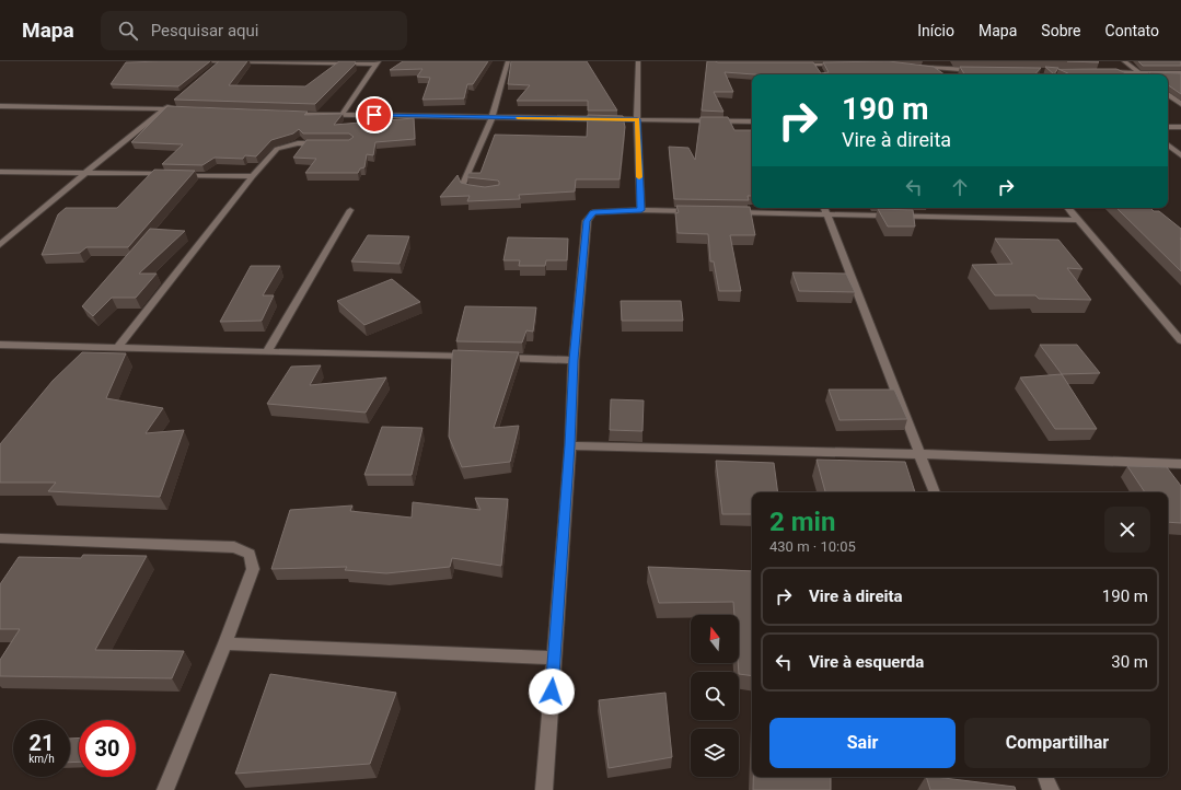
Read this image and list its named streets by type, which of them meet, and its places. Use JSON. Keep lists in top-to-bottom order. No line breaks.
{"north":"top","page":{"header":"Mapa","search":"Pesquisar aqui","nav":["Início","Mapa","Sobre","Contato"],"turn":["190 m","Vire à direita"],"heading":["2 min","430 m · 10:05"],"list":[{"name":"Vire à direita","value":"190 m"},{"name":"Vire à esquerda","value":"30 m"}],"buttons":["Sair","Compartilhar"],"speed":"21 km/h","limit":"30"}}
